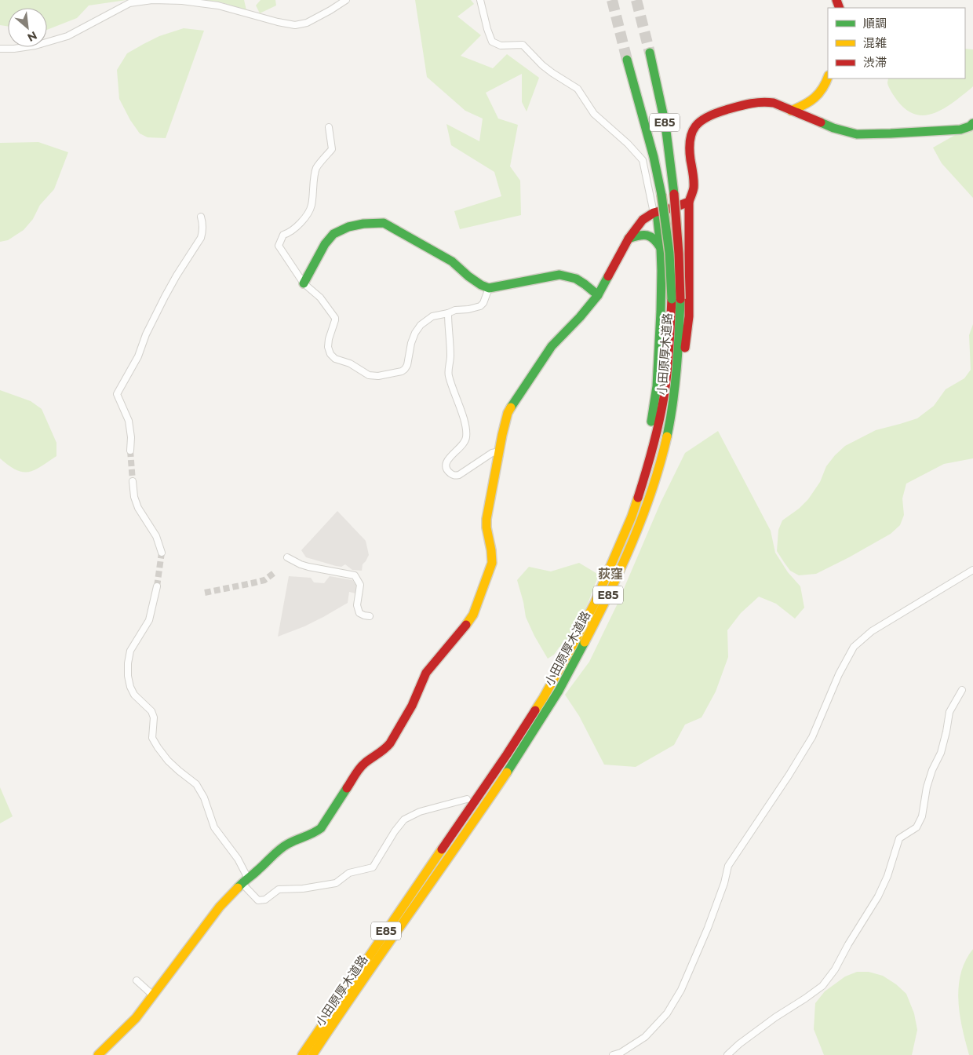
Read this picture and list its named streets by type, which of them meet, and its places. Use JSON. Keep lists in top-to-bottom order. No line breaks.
{"streets":{"main road":["E85","小田原厚木道路"]},"districts":["荻窪"],"legend":["順調","混雑","渋滞"],"north":"bottom right"}
